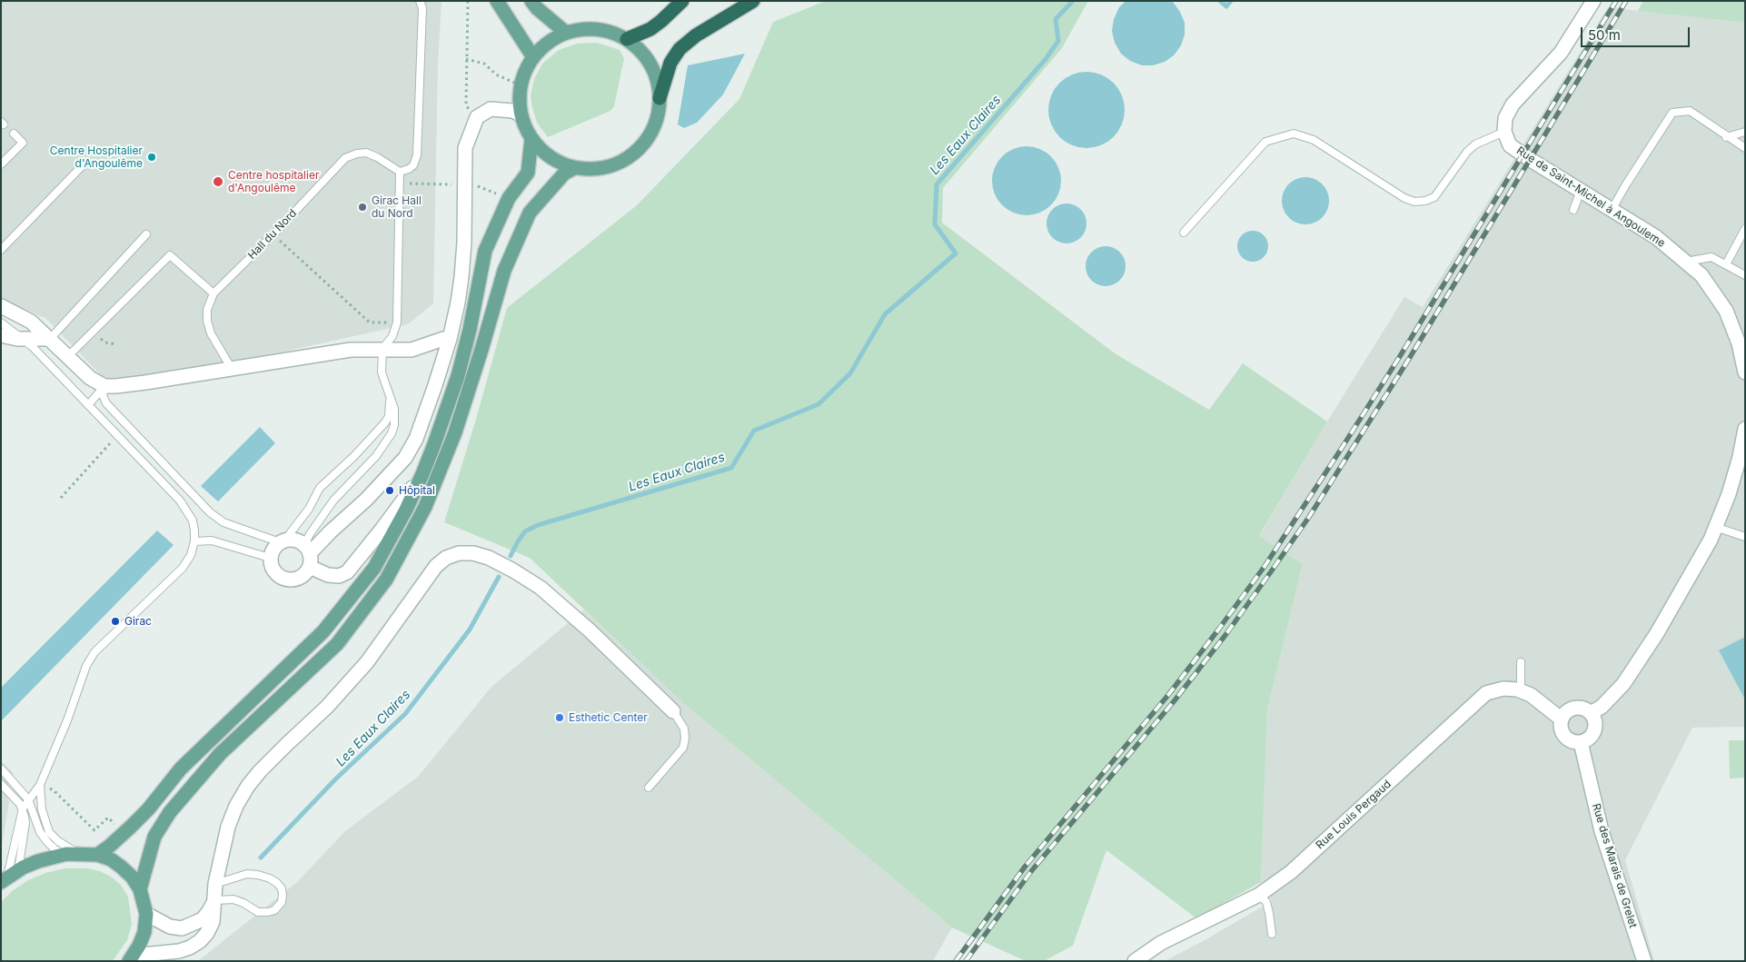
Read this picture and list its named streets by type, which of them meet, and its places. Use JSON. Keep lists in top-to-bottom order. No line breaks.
{"streets":{"street":["Rue de Saint-Michel à Angouleme","Rue Louis Pergaud","Rue des Marais de Grelet"],"lane":["Hall du Nord"]},"crossings":[["Rue Louis Pergaud","Rue des Marais de Grelet"]],"water":["Les Eaux Claires"],"places":["Centre Hospitalier d'Angoulême","Centre hospitalier d'Angoulême","Girac Hall du Nord","Hôpital","Girac","Esthetic Center"],"scale_bar":"50 m"}
